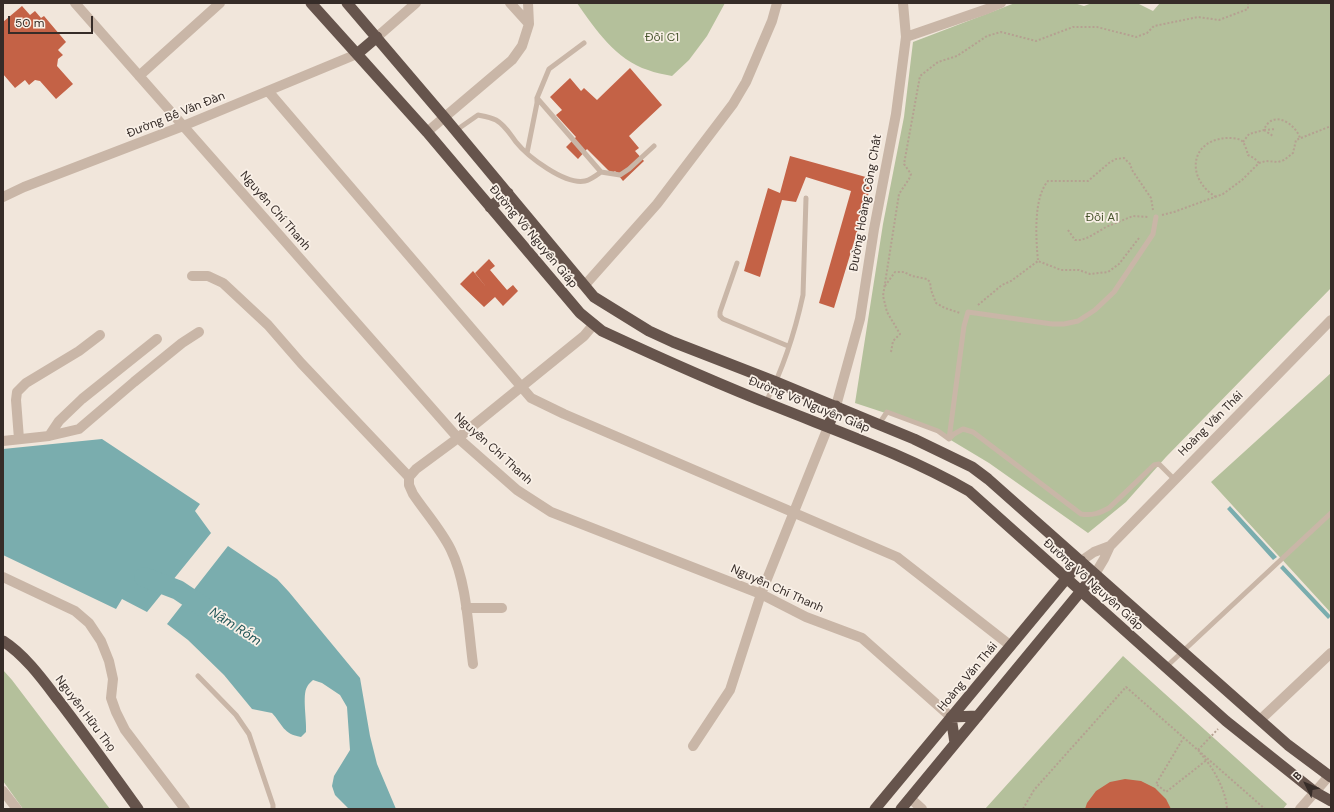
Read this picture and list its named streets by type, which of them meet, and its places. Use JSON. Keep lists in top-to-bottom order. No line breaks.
{"streets":{"highway":["Đường Võ Nguyên Giáp","Hoàng Văn Thái","Nguyễn Hữu Thọ"],"street":["Đường Bế Văn Đàn","Đường Hoàng Công Chất","Nguyễn Chí Thanh"]},"crossings":[["Đường Bế Văn Đàn","Nguyễn Chí Thanh"],["Đường Bế Văn Đàn","Đường Võ Nguyên Giáp"],["Đường Hoàng Công Chất","Đường Võ Nguyên Giáp"],["Nguyễn Chí Thanh","Hoàng Văn Thái"],["Đường Võ Nguyên Giáp","Hoàng Văn Thái"]],"water":["Nậm Rốm"],"parks":["Đồi C1","Đồi A1"],"scale_bar":"50 m","north":"top left"}
